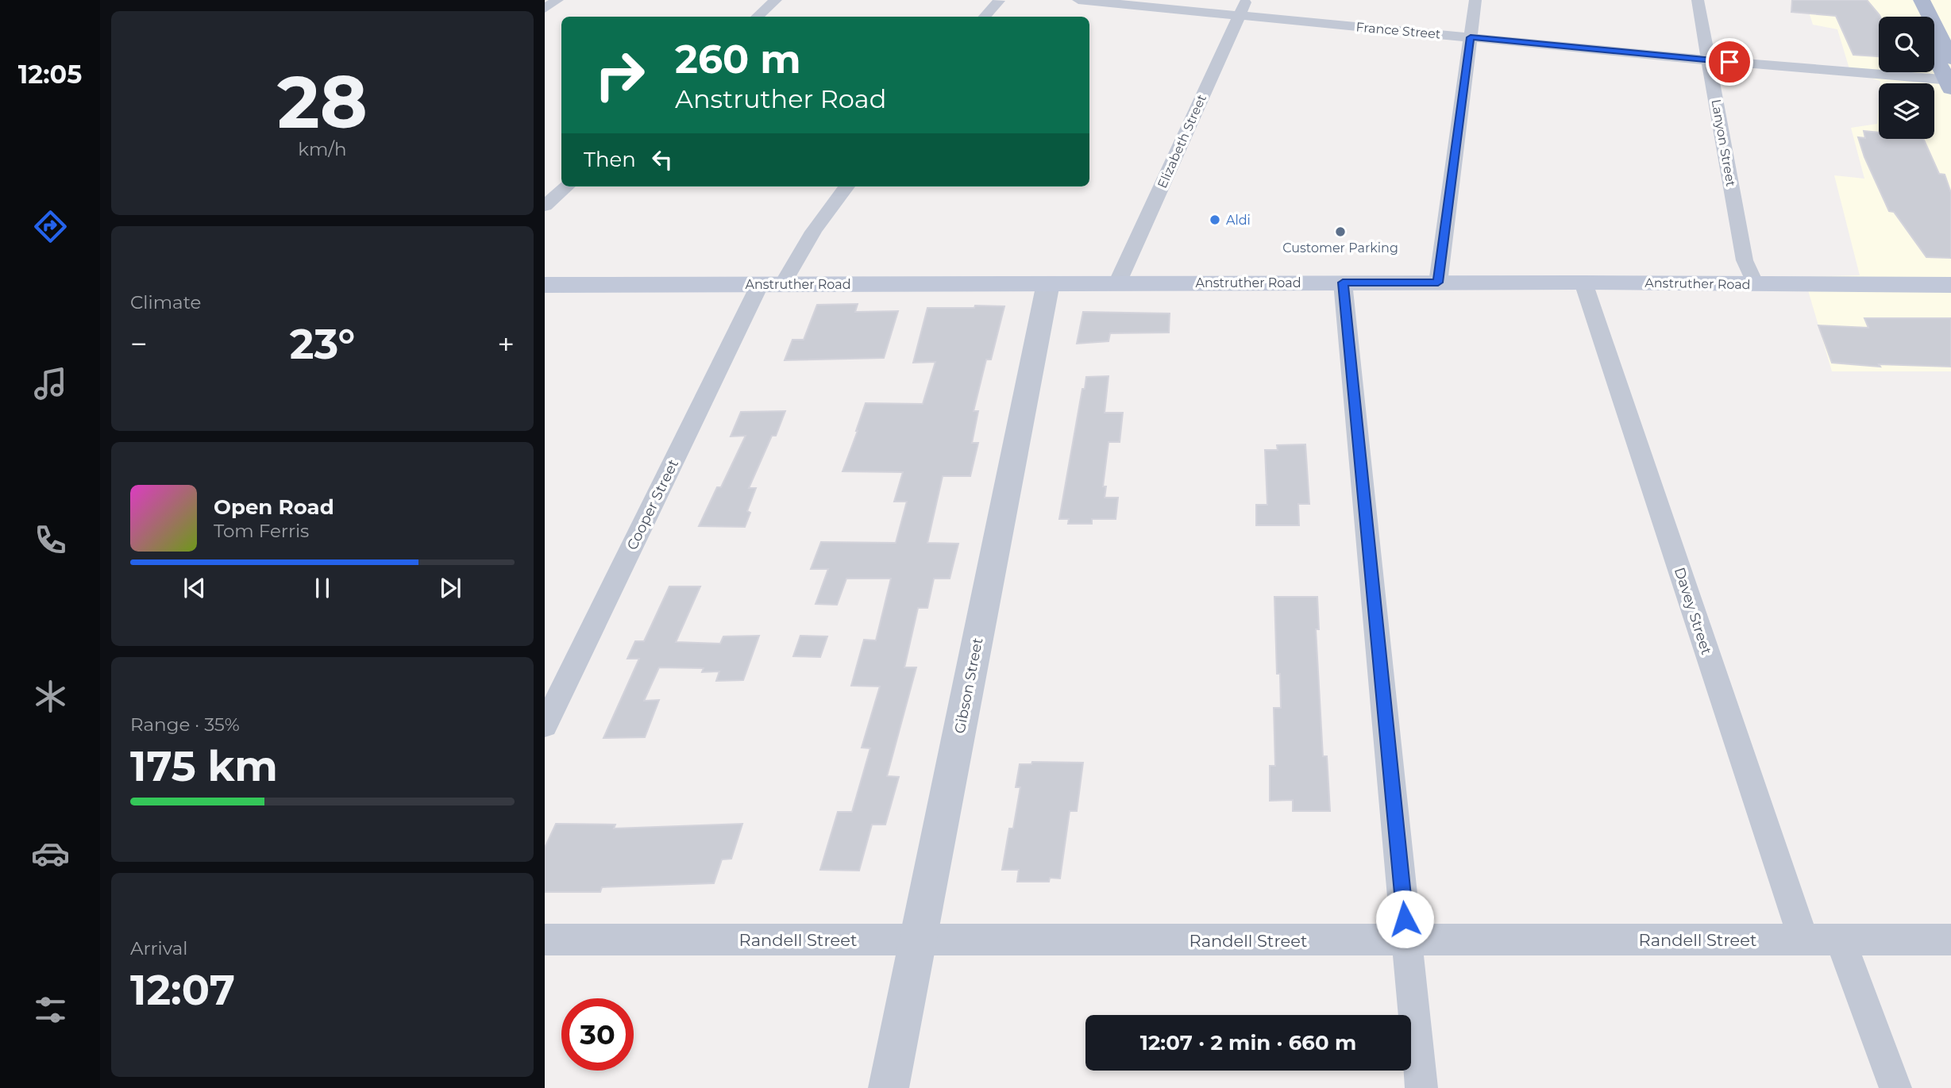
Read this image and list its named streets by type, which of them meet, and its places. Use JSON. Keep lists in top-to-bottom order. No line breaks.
{"streets":{"main road":["Anstruther Road"],"street":["France Street","Elizabeth Street","Lanyon Street","Cooper Street","Davey Street","Gibson Street","Randell Street"]},"crossings":[["France Street","Elizabeth Street"],["France Street","Lanyon Street"],["Elizabeth Street","Anstruther Road"],["Lanyon Street","Anstruther Road"],["Anstruther Road","Cooper Street"],["Anstruther Road","Davey Street"],["Anstruther Road","Gibson Street"],["Davey Street","Randell Street"],["Gibson Street","Randell Street"]],"places":["Aldi","Customer Parking"],"page":{"tabs":"12:05","tile":[["28","km/h"],"Climate",["Range · 35%","175 km"],["Arrival","12:07"]],"turn":["260 m","Anstruther Road"],"then":"Then","heat":["−","23°","+"],"song":["Open Road","Tom Ferris"],"limit":"30","trip":"12:07 · 2 min · 660 m"}}
